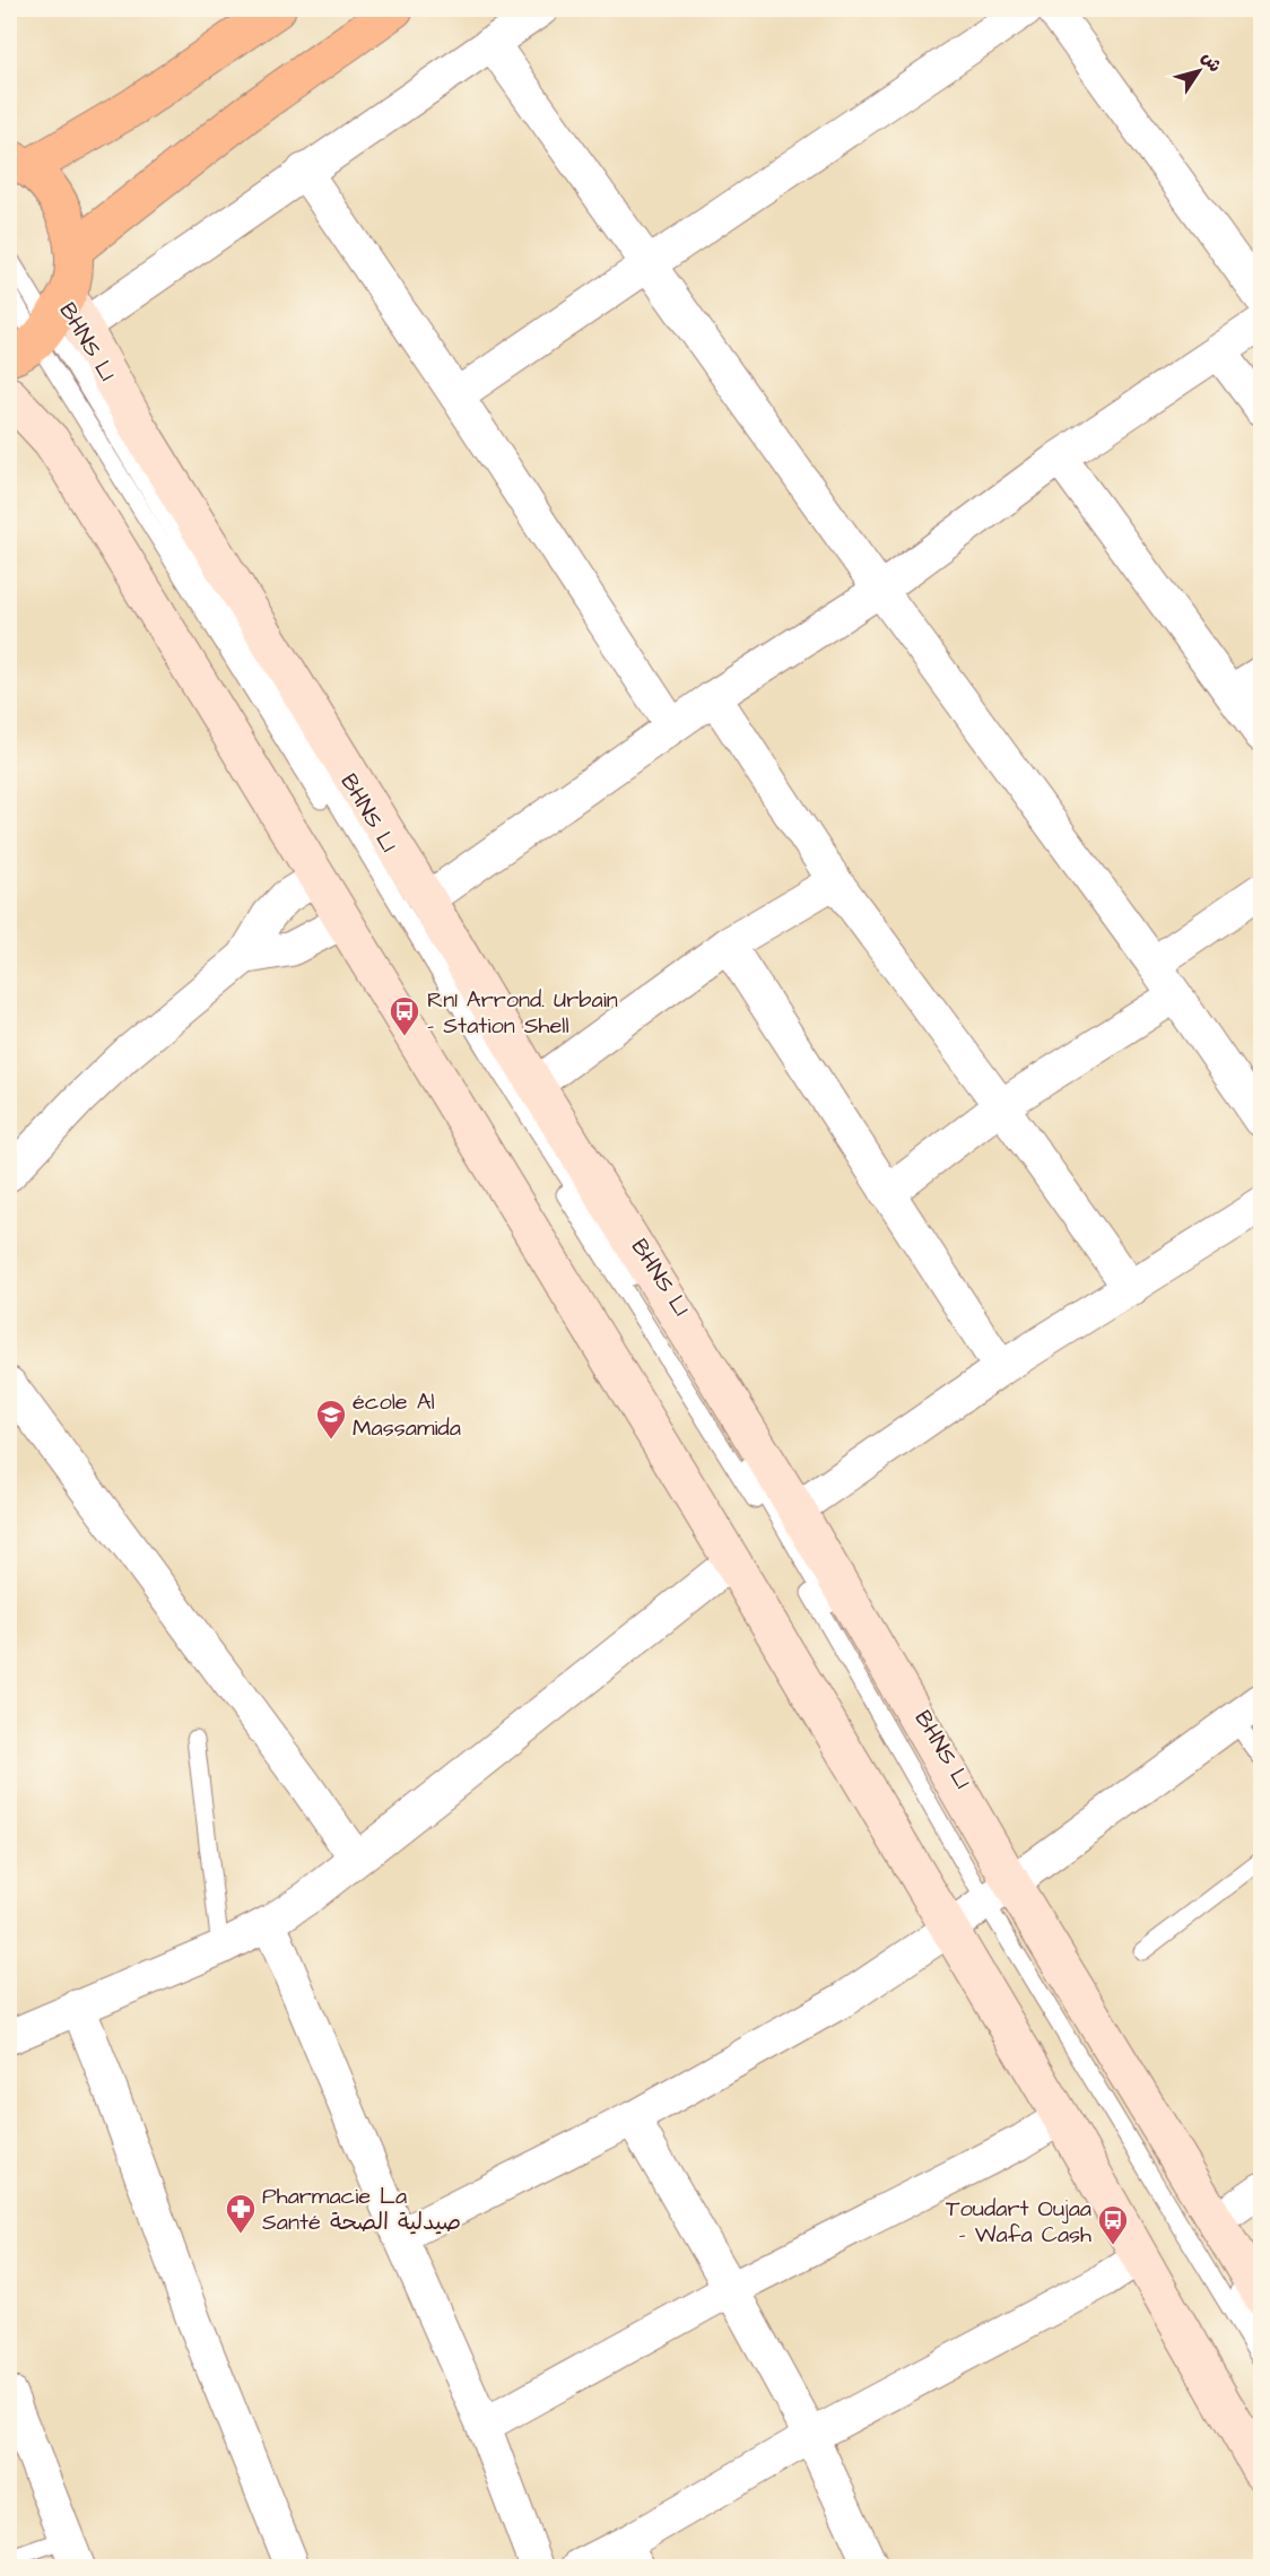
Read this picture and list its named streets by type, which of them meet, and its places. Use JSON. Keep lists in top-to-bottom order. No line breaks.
{"streets":{"lane":["BHNS L1"]},"places":{"bus stop":["Rn1 Arrond. Urbain - Station Shell","Toudart Oujaa - Wafa Cash"],"school or university":["école Al Massamida"],"pharmacy":["Pharmacie La Santé صيدلية الصحة"]},"north":"top right"}
